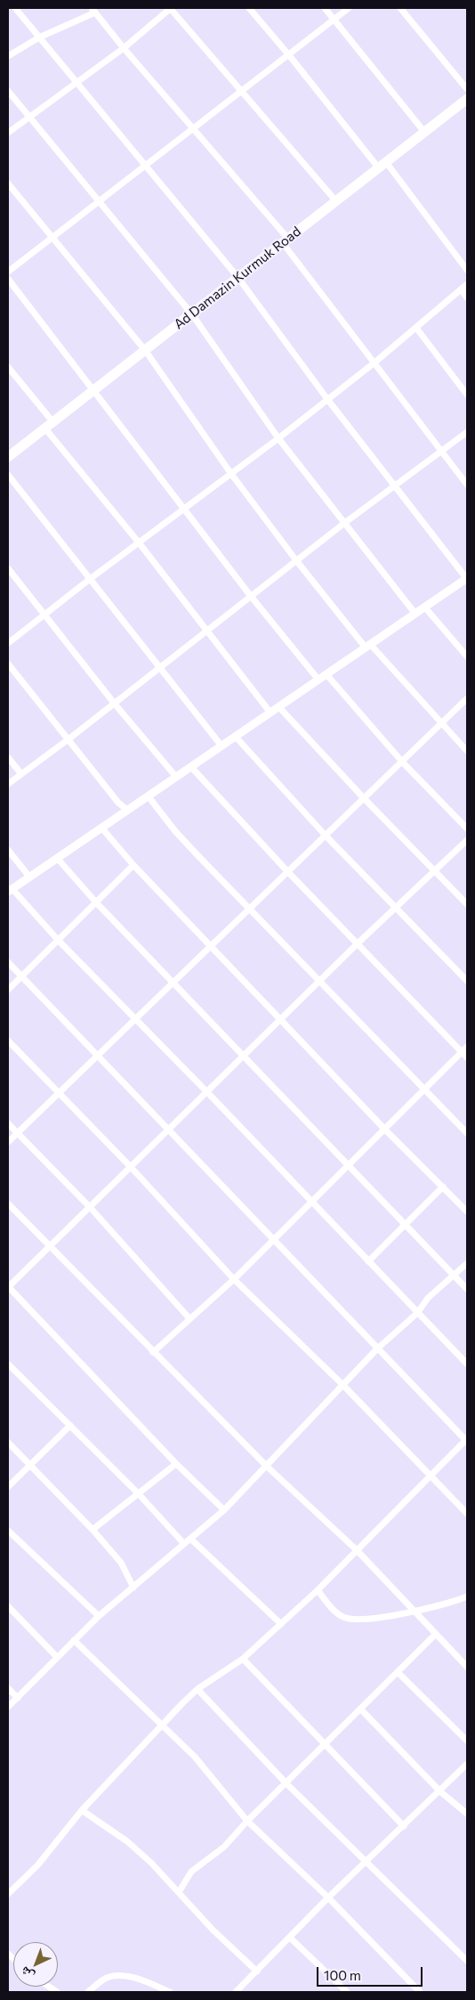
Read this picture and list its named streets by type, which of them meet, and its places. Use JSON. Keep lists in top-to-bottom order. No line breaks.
{"streets":{"highway":["Ad Damazin Kurmuk Road"]},"scale_bar":"100 m","north":"bottom left"}
